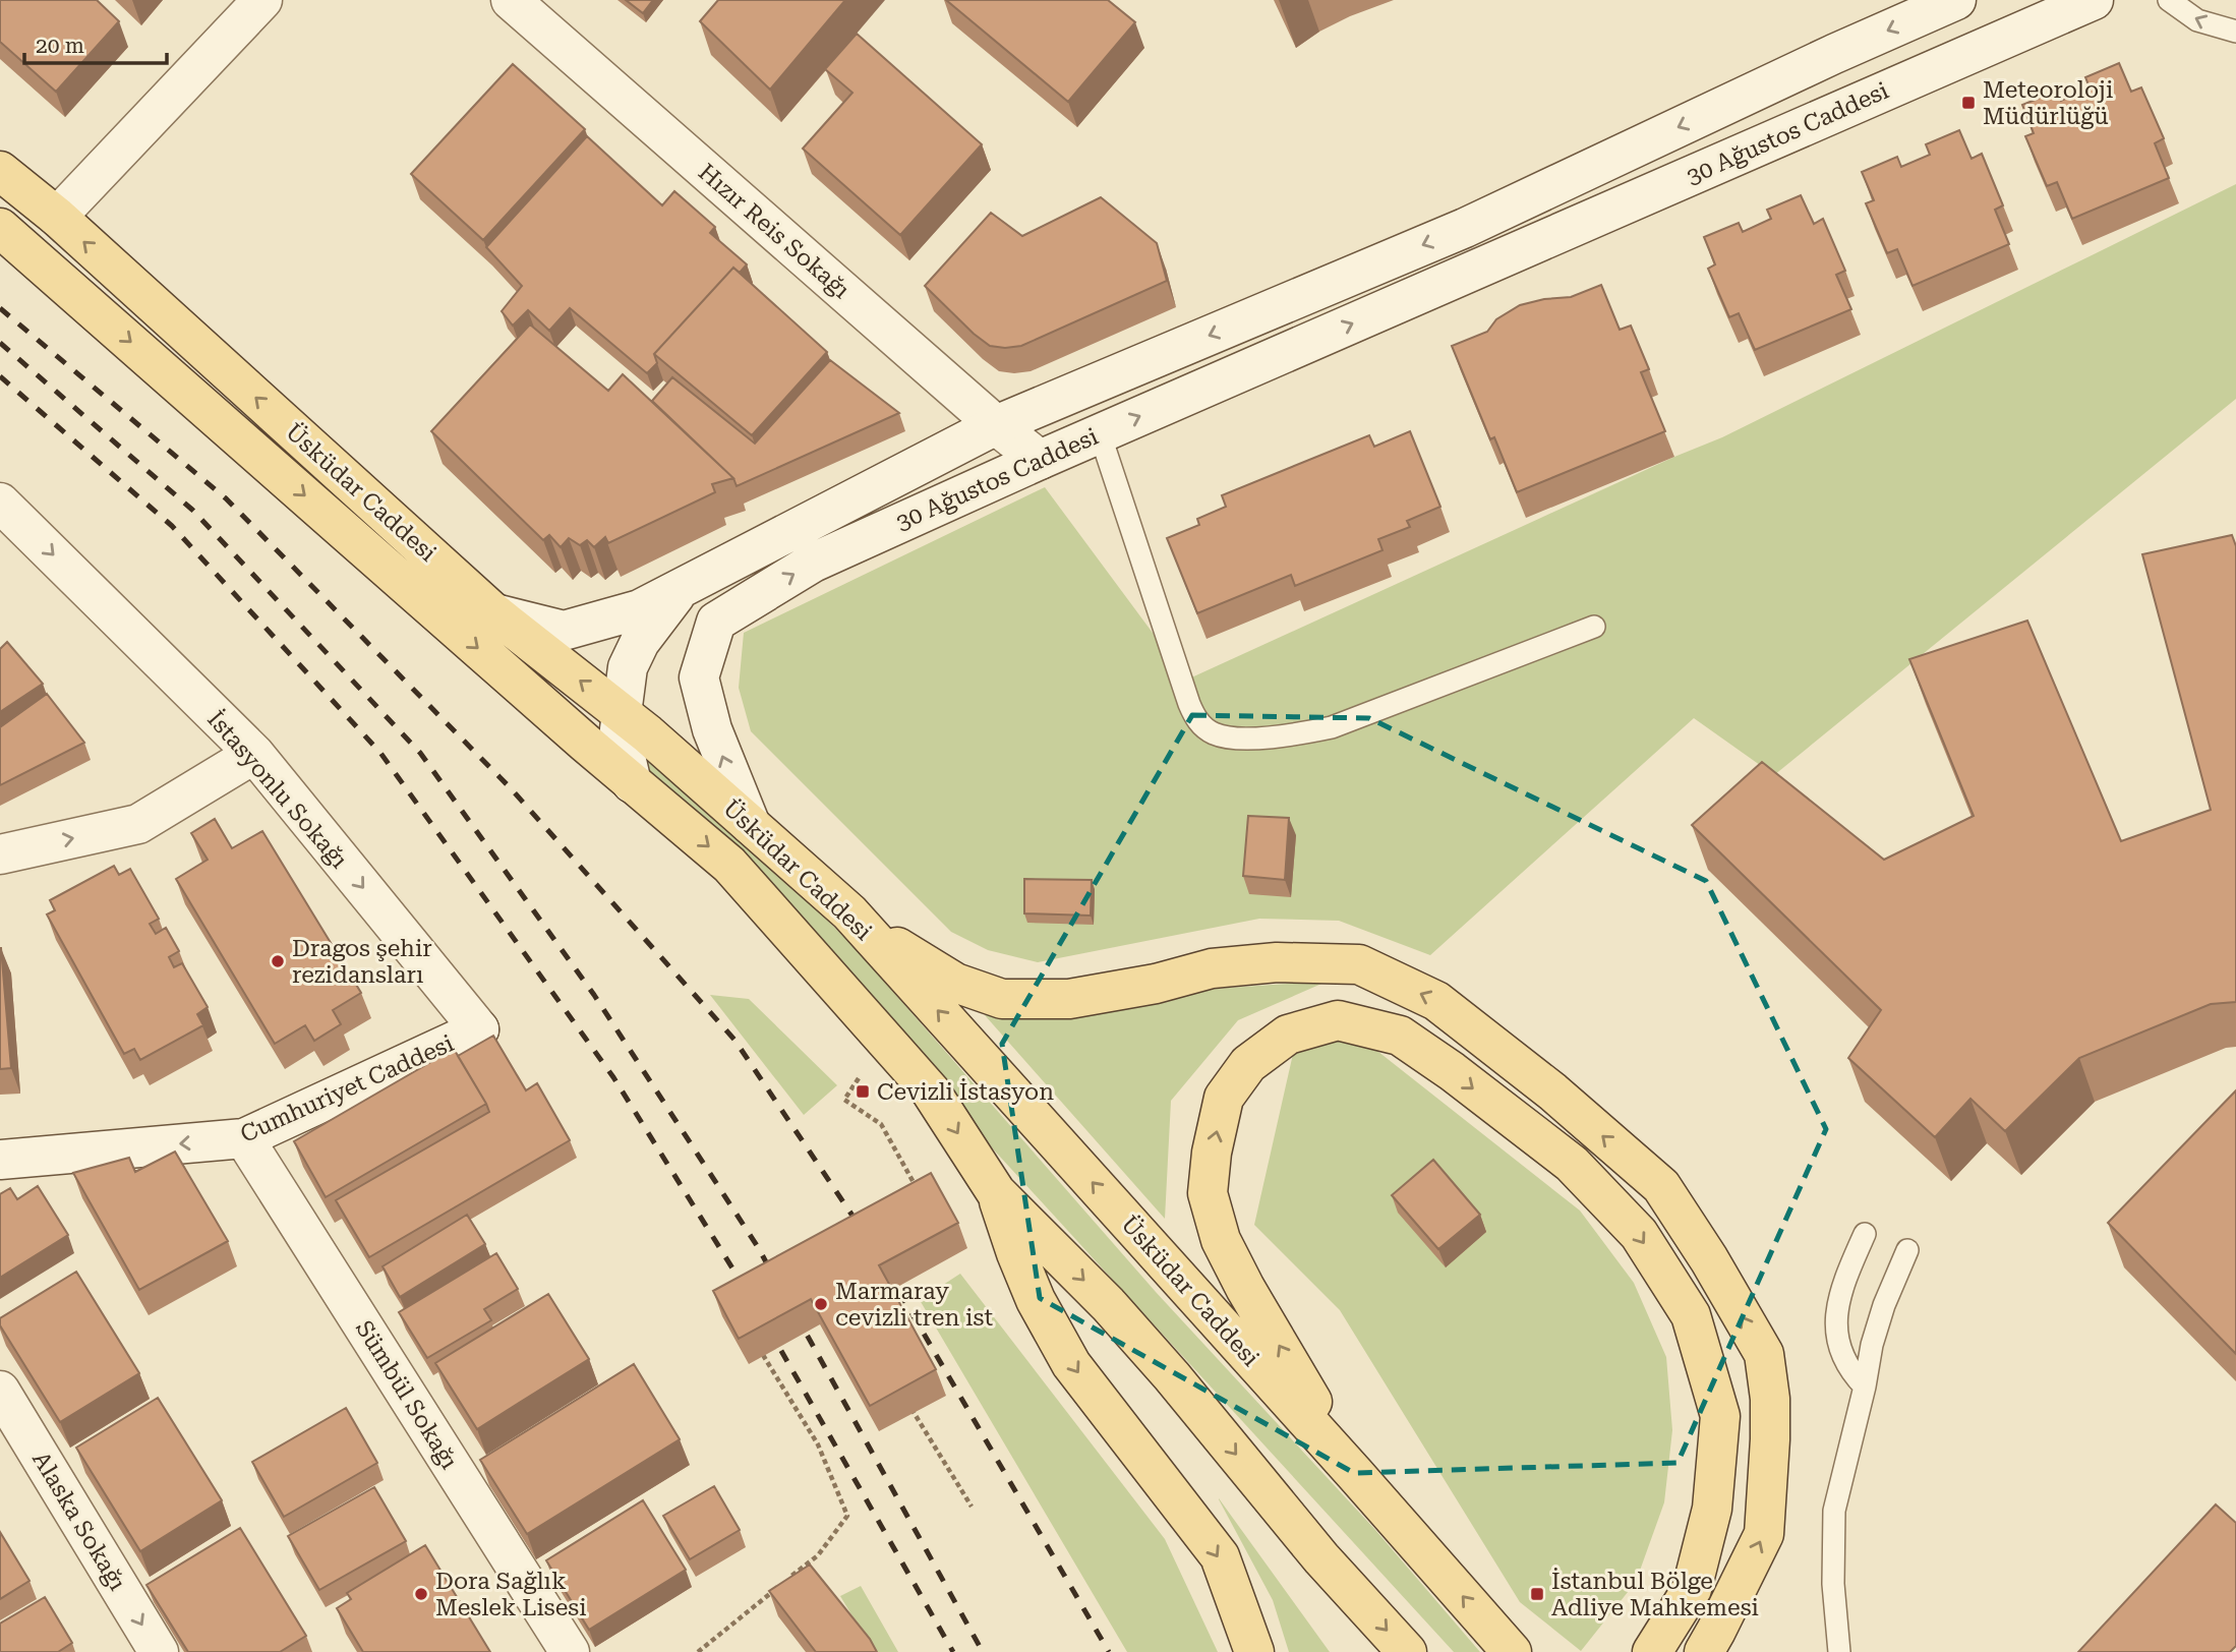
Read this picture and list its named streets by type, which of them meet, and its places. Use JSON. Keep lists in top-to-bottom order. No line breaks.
{"streets":{"main road":["Üsküdar Caddesi"],"street":["30 Ağustos Caddesi","Hızır Reis Sokağı","İstasyonlu Sokağı","Cumhuriyet Caddesi","Sümbül Sokağı","Alaska Sokağı"]},"crossings":[["30 Ağustos Caddesi","Hızır Reis Sokağı"],["30 Ağustos Caddesi","Üsküdar Caddesi"],["İstasyonlu Sokağı","Cumhuriyet Caddesi"],["Cumhuriyet Caddesi","Sümbül Sokağı"]],"one_way":["İstasyonlu Sokağı","Alaska Sokağı"],"places":{"transit":["Meteoroloji Müdürlüğü","Cevizli İstasyon","İstanbul Bölge Adliye Mahkemesi"],"other":["Dragos şehir rezidansları","Marmaray cevizli tren ist","Dora Sağlık Meslek Lisesi"]},"scale_bar":"20 m"}
